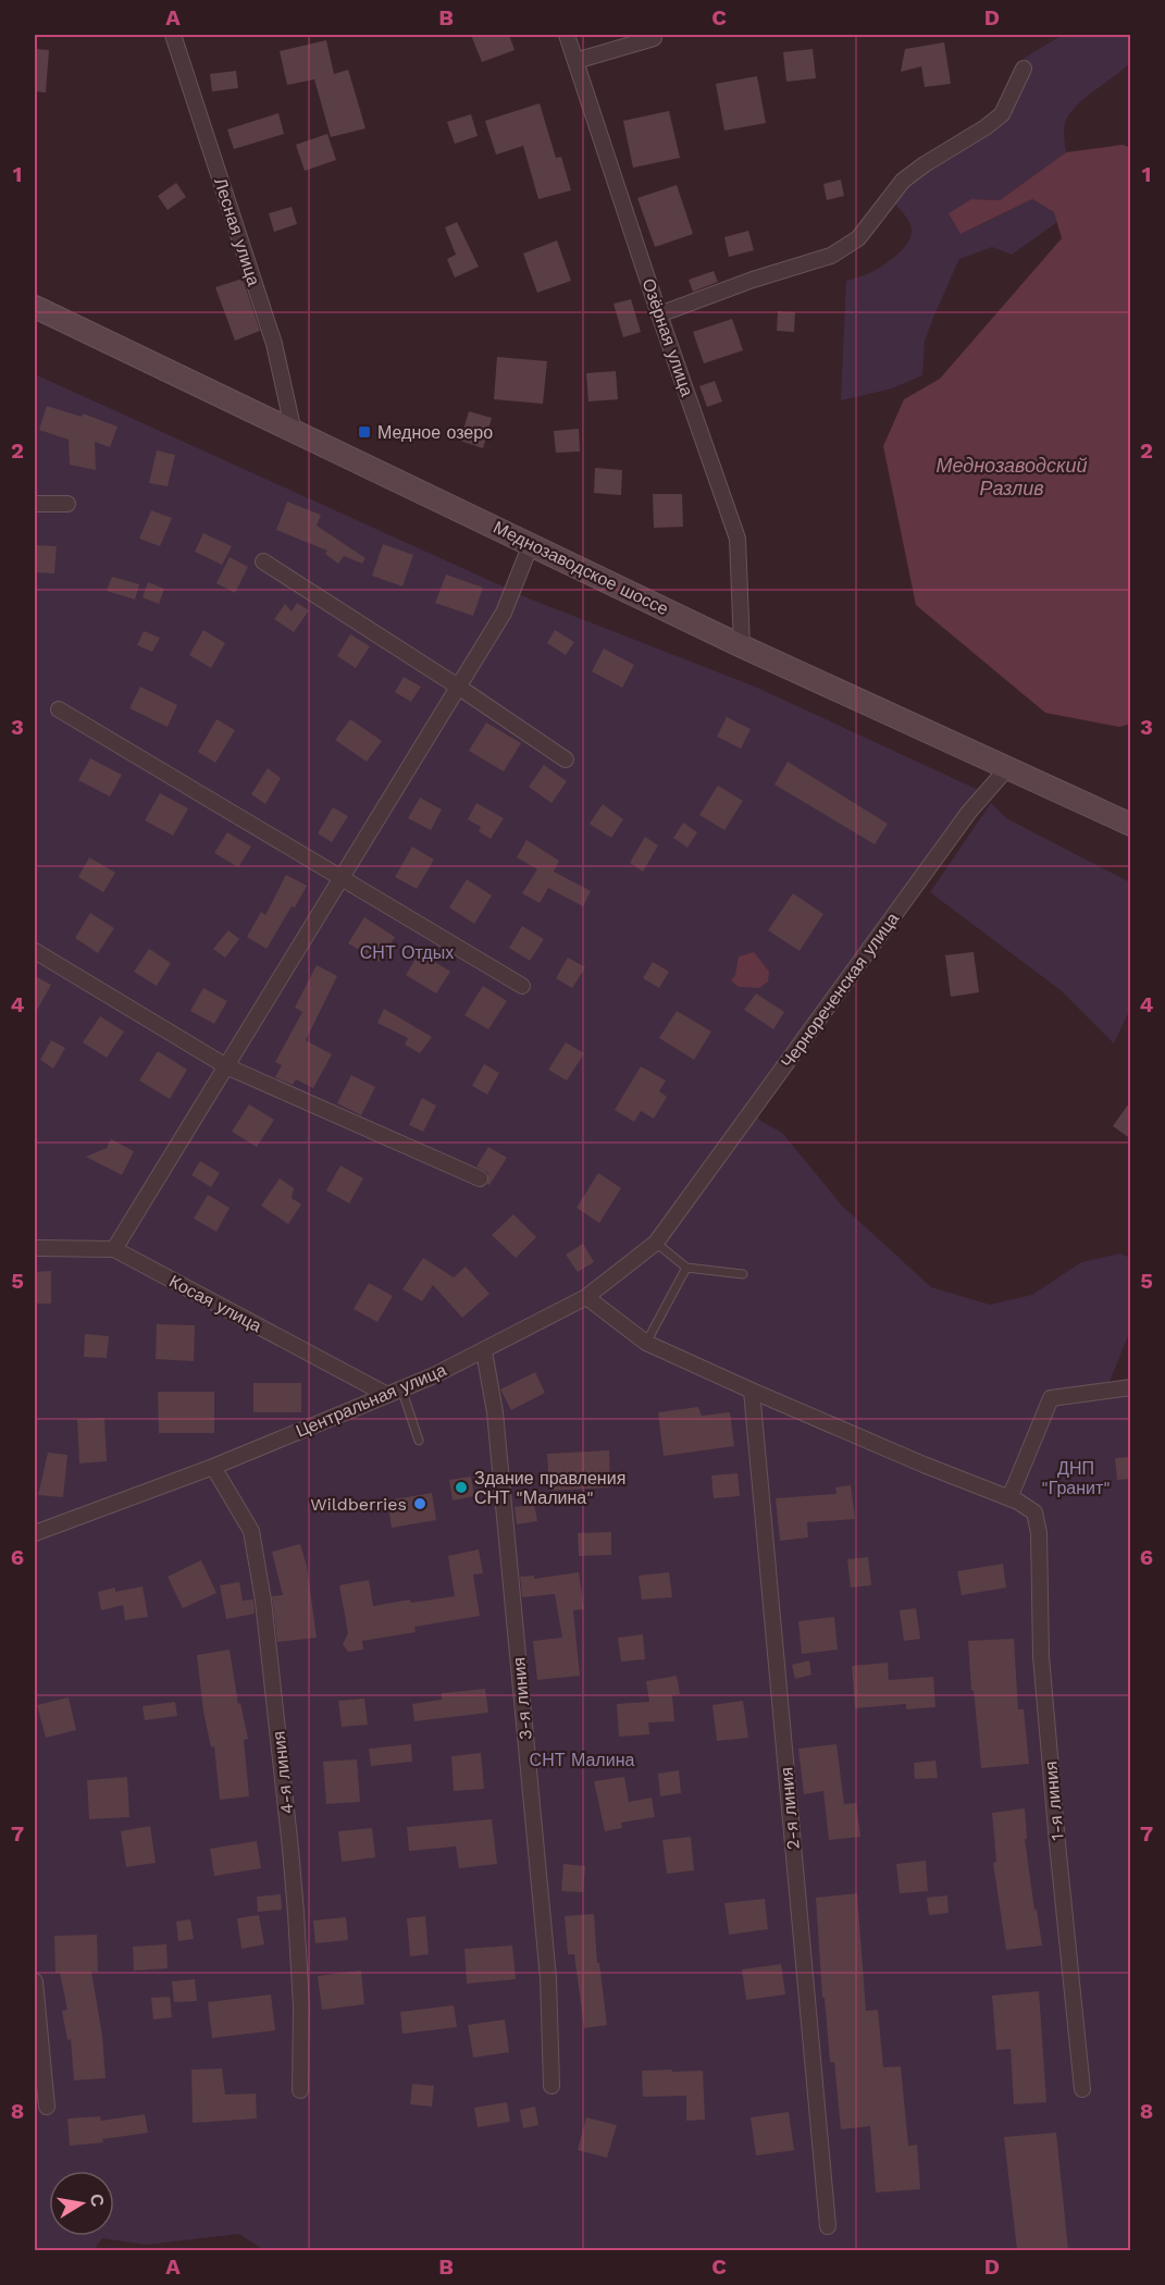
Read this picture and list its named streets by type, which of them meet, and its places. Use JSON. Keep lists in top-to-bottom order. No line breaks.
{"streets":{"main road":["Меднозаводское шоссе"],"street":["Лесная улица","Озёрная улица","Чернореченская улица","Косая улица","Центральная улица","3-я линия","4-я линия","1-я линия","2-я линия"]},"crossings":[["Лесная улица","Меднозаводское шоссе"],["Озёрная улица","Меднозаводское шоссе"],["Меднозаводское шоссе","Чернореченская улица"],["Чернореченская улица","Центральная улица"],["Косая улица","Центральная улица"],["Центральная улица","3-я линия"],["Центральная улица","4-я линия"]],"water":["Меднозаводский Разлив"],"parks":["СНТ Отдых","ДНП \"Гранит\"","СНТ Малина"],"places":{"transit":["Медное озеро"],"other":["Здание правления СНТ \"Малина\"","Wildberries"]},"north":"right","grid":{"columns":["A","B","C","D"],"rows":["1","2","3","4","5","6","7","8"]}}
